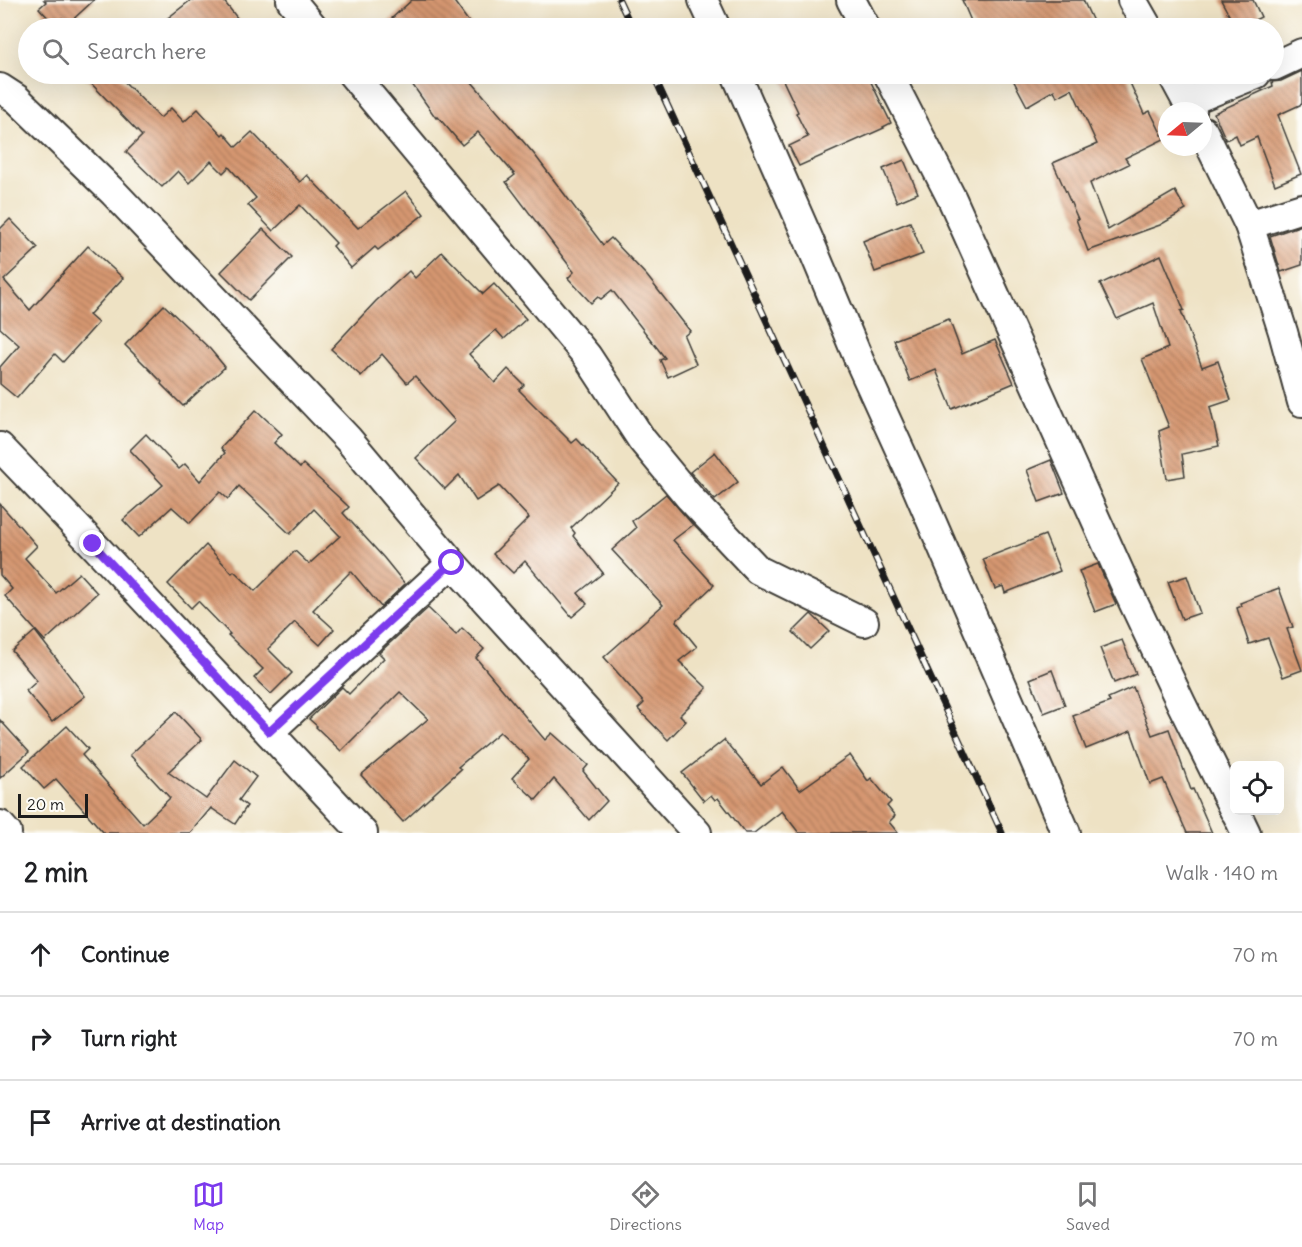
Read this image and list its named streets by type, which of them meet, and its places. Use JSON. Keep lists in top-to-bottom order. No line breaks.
{"scale_bar":"20 m","north":"left","page":{"search":"Search here","scale":"20 m","heading":["2 min","Walk · 140 m"],"list":[["Continue","70 m"],["Turn right","70 m"],"Arrive at destination"],"nav":["Map","Directions","Saved"]}}
